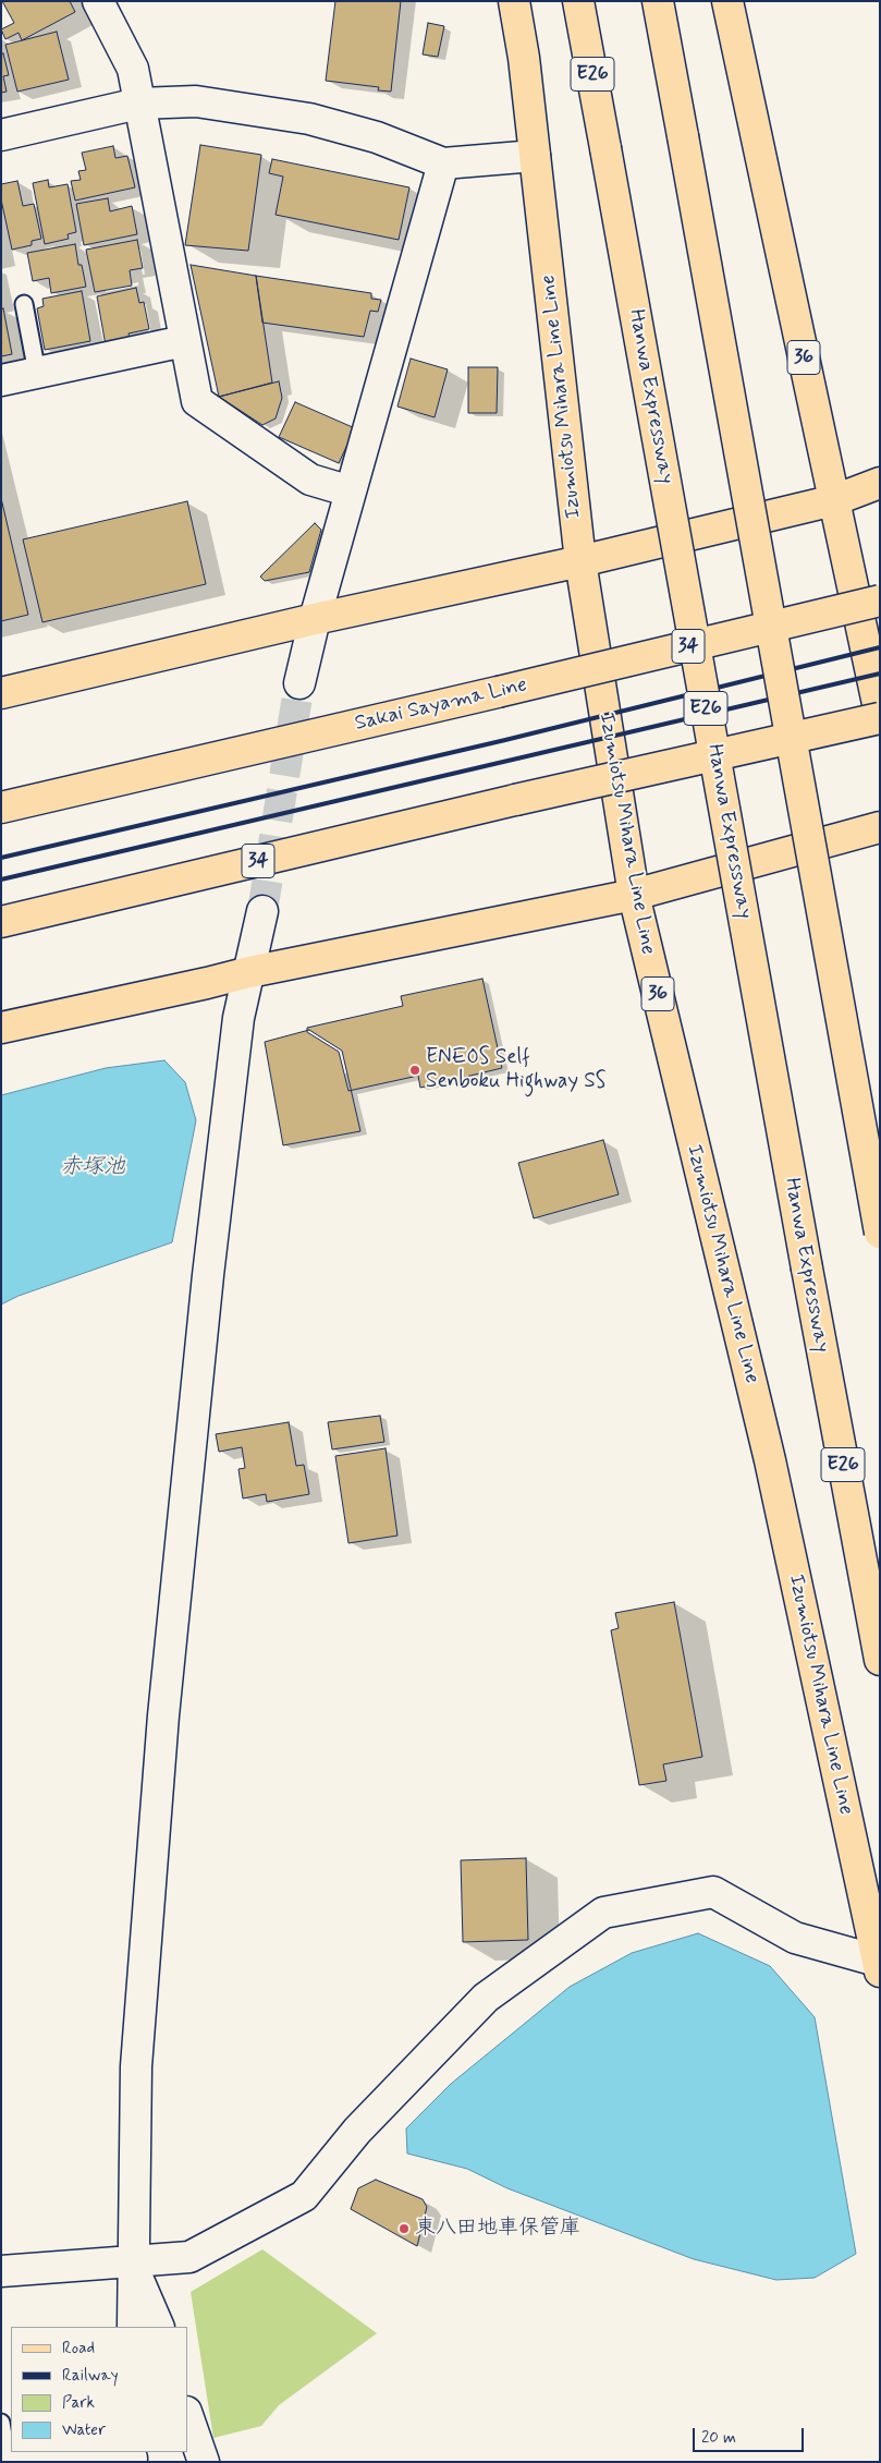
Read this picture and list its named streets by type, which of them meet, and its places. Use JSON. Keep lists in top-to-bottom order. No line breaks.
{"streets":{"main road":["E26","36","Izumiotsu Mihara Line Line","Hanwa Expressway","34","Sakai Sayama Line"]},"water":["赤塚池"],"places":["ENEOS Self Senboku Highway SS","東八田地車保管庫"],"legend":["Road","Railway","Park","Water"],"scale_bar":"20 m"}
